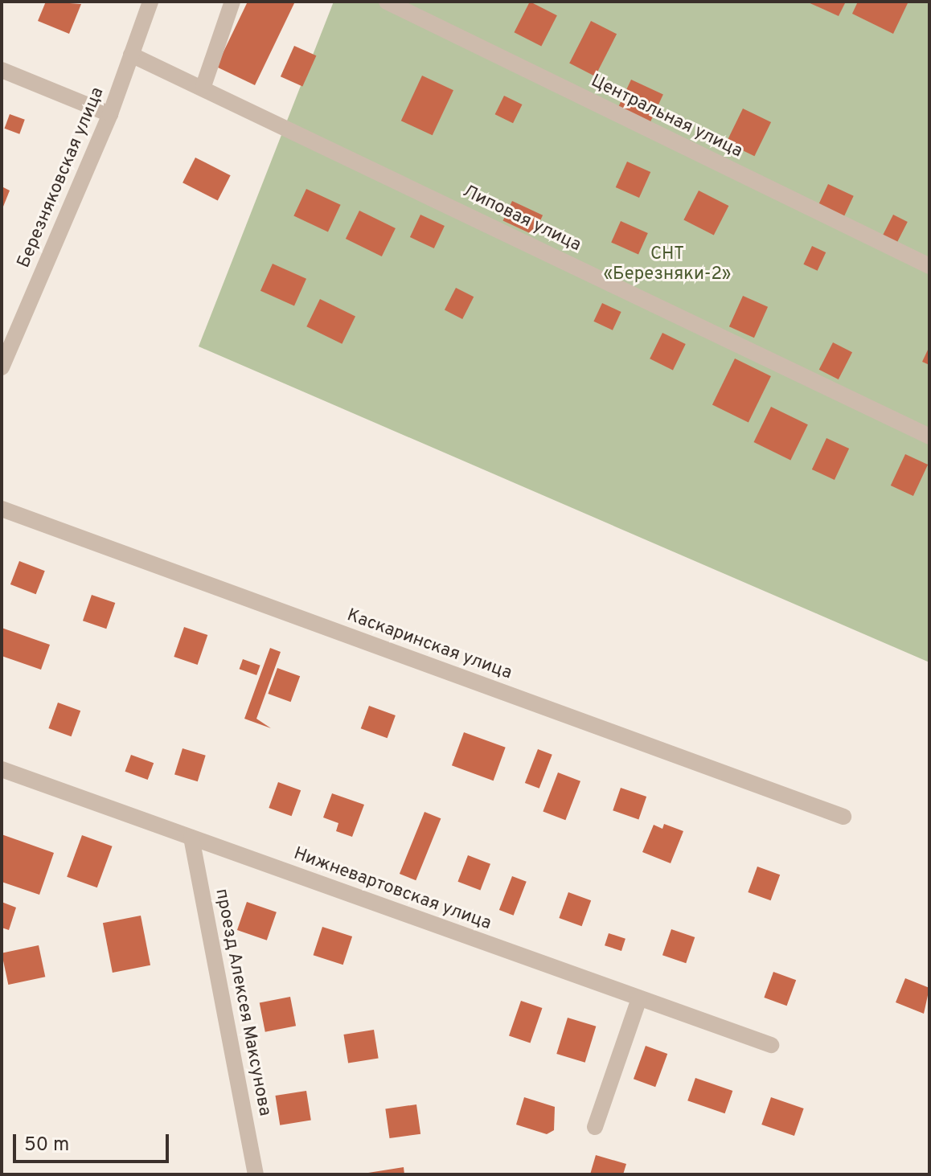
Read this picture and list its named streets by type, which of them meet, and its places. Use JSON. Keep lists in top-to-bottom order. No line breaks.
{"streets":{"street":["Центральная улица","Березняковская улица","Липовая улица","Каскаринская улица","Нижневартовская улица","проезд Алексея Максунова"]},"crossings":[["Березняковская улица","Липовая улица"],["Нижневартовская улица","проезд Алексея Максунова"]],"parks":["СНТ «Березняки-2»"],"scale_bar":"50 m"}
